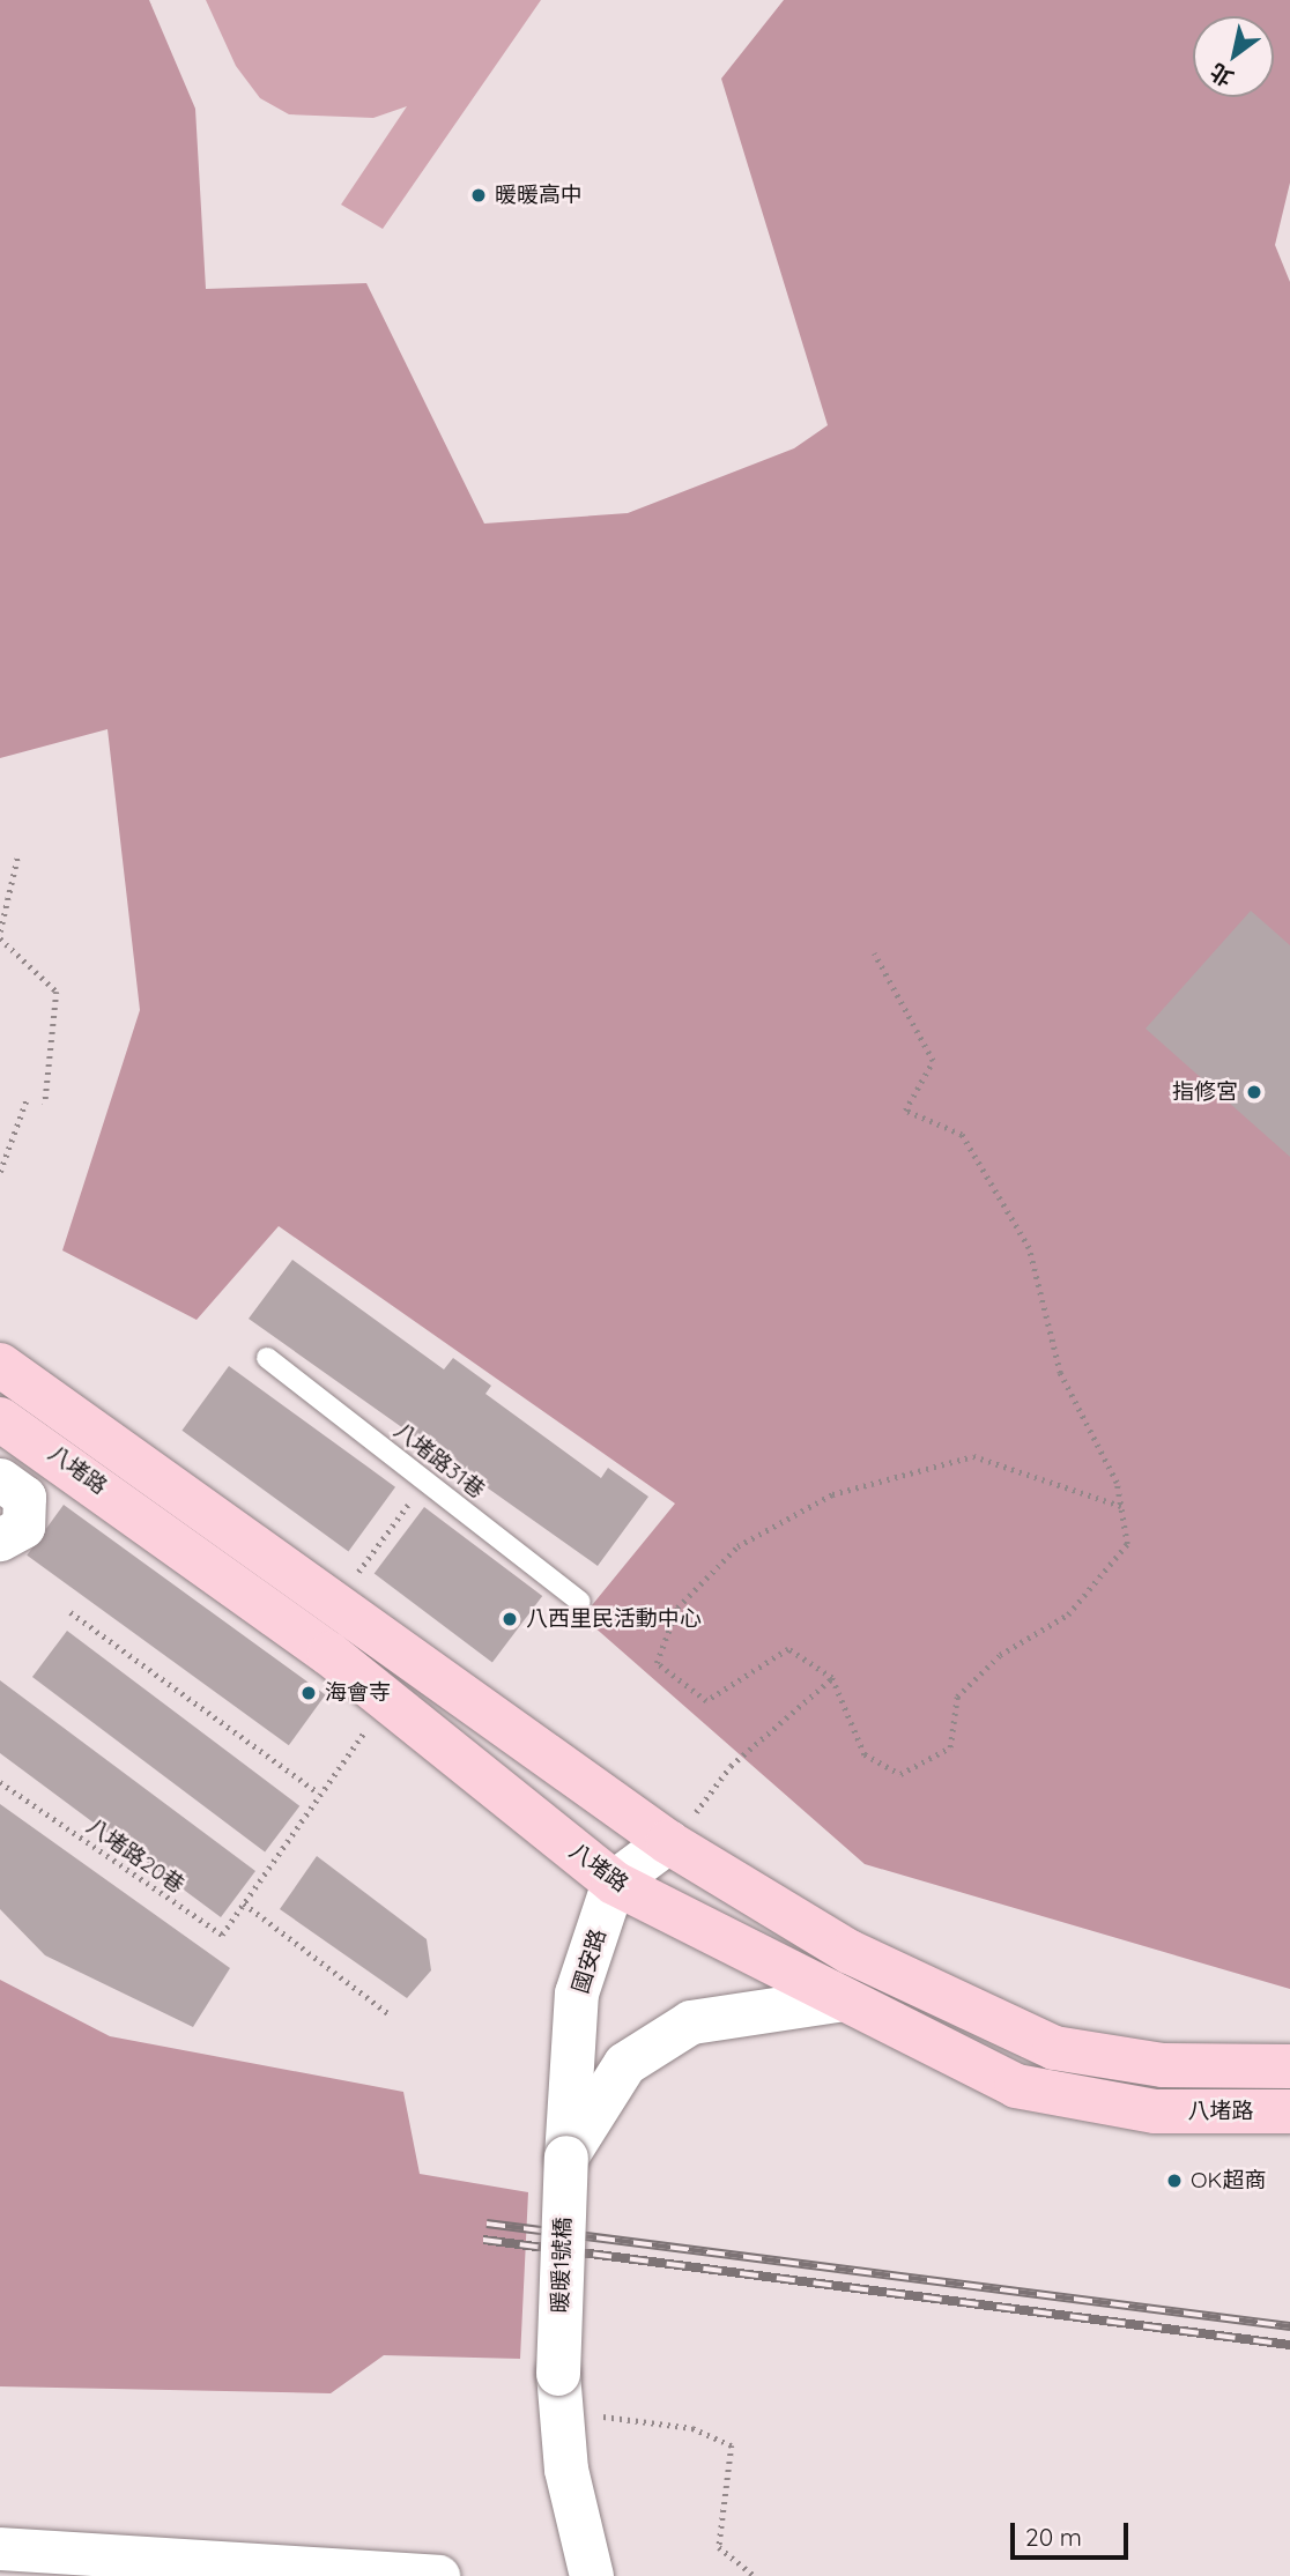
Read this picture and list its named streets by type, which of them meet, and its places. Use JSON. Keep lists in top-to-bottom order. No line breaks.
{"streets":{"main road":["八堵路"],"street":["國安路","暖暖1號橋"],"lane":["八堵路31巷"],"path":["八堵路20巷"]},"crossings":[["八堵路","八堵路20巷"],["八堵路","國安路"],["國安路","暖暖1號橋"]],"places":["暖暖高中","指修宮","八西里民活動中心","海會寺","OK超商"],"scale_bar":"20 m","north":"bottom left"}
